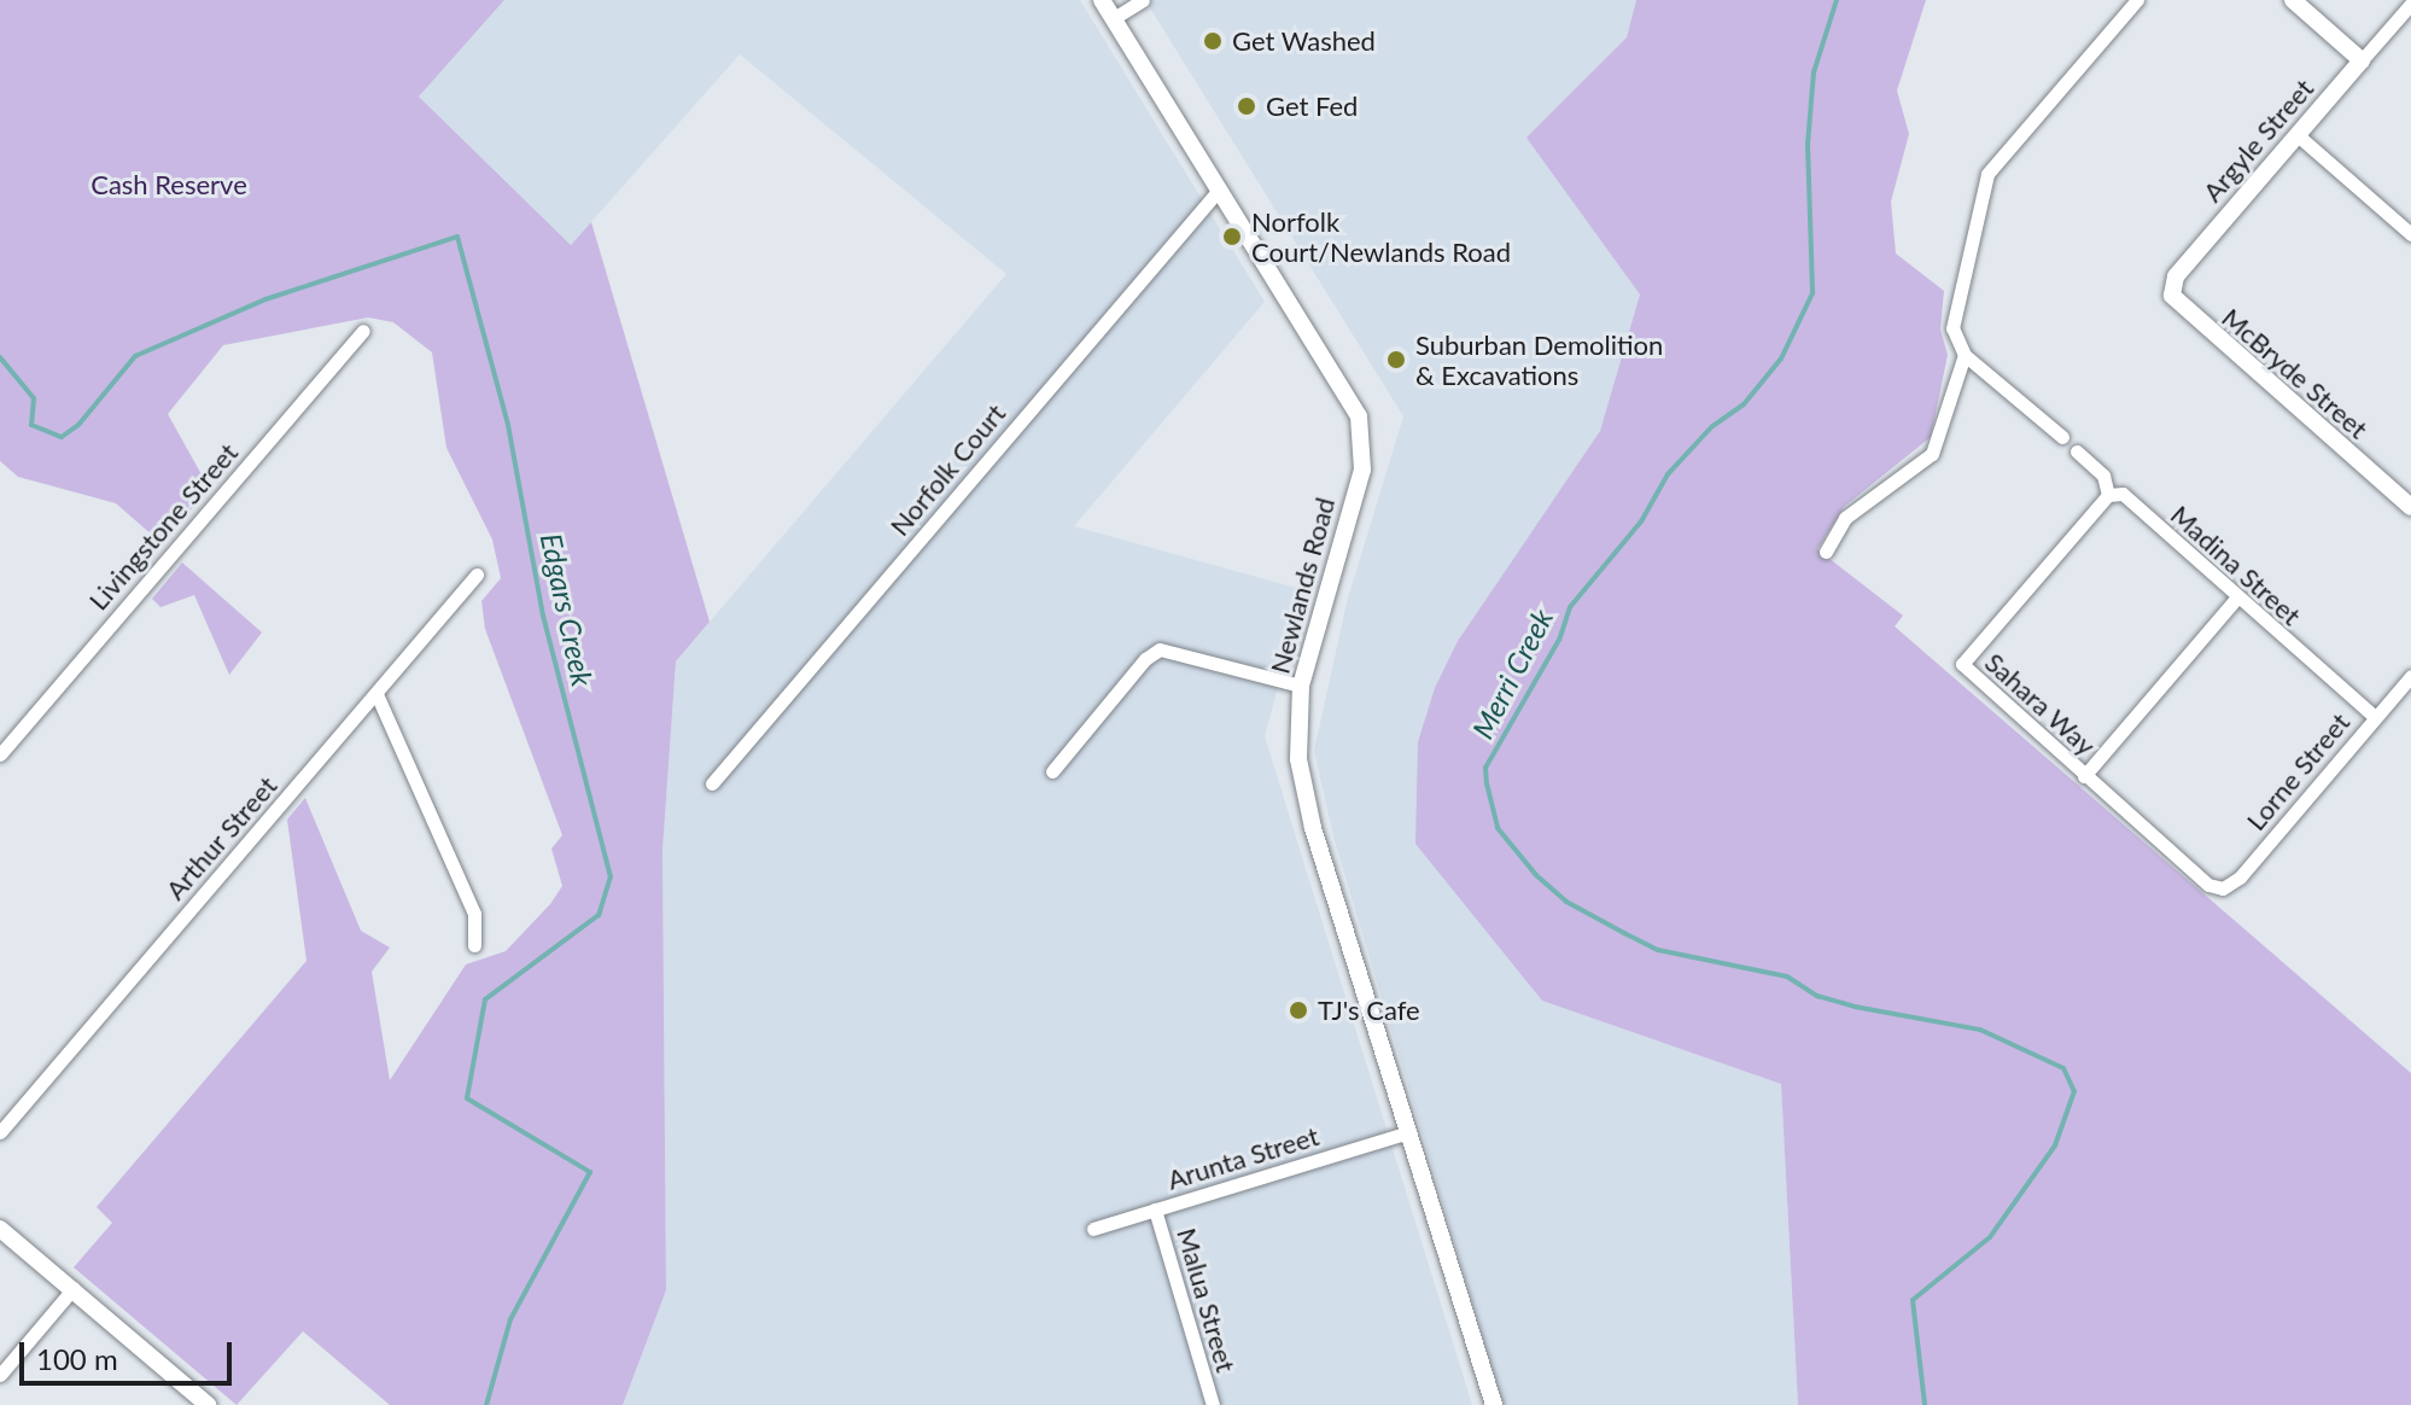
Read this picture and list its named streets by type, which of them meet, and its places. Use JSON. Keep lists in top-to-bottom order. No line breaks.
{"streets":{"street":["Argyle Street","McBryde Street","Norfolk Court","Livingstone Street","Madina Street","Newlands Road","Sahara Way","Lorne Street","Arthur Street","Arunta Street","Malua Street"]},"crossings":[["Argyle Street","McBryde Street"],["Norfolk Court","Newlands Road"],["Madina Street","Sahara Way"],["Madina Street","Lorne Street"],["Newlands Road","Arunta Street"],["Sahara Way","Lorne Street"],["Arunta Street","Malua Street"]],"water":["Edgars Creek","Merri Creek"],"parks":["Cash Reserve"],"places":["Get Washed","Get Fed","Norfolk Court/Newlands Road","Suburban Demolition & Excavations","TJ's Cafe"],"scale_bar":"100 m"}
